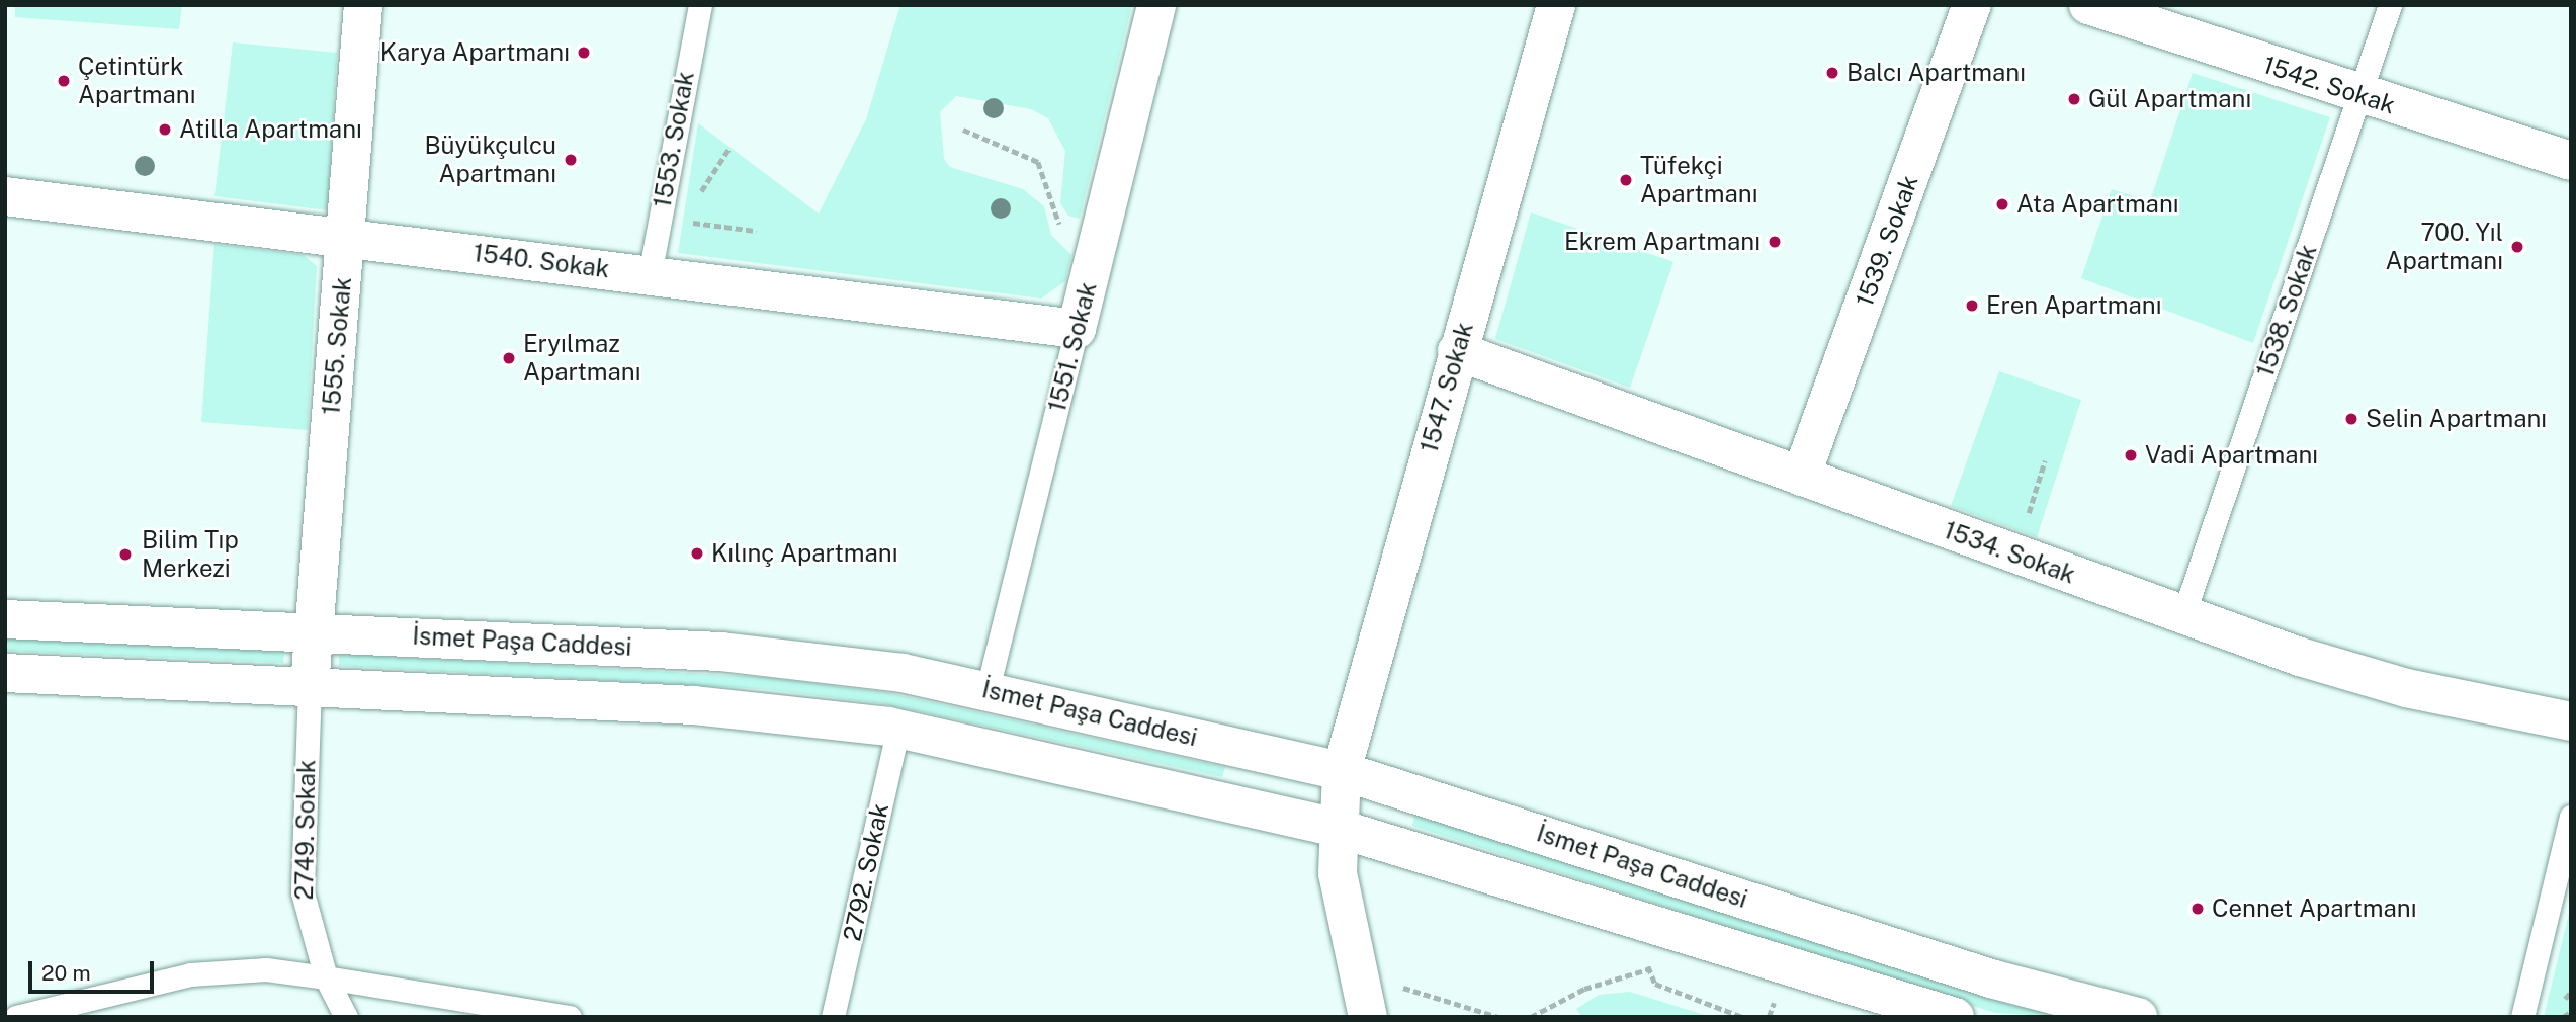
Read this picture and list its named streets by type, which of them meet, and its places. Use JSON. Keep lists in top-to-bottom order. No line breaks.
{"streets":{"street":["1542. Sokak","1539. Sokak","1540. Sokak","1555. Sokak","1551. Sokak","1547. Sokak","1534. Sokak","İsmet Paşa Caddesi"],"lane":["1553. Sokak","1538. Sokak","2749. Sokak","2792. Sokak"]},"crossings":[["1542. Sokak","1538. Sokak"],["1553. Sokak","1540. Sokak"],["1539. Sokak","1534. Sokak"],["1540. Sokak","1555. Sokak"],["1540. Sokak","1551. Sokak"],["1538. Sokak","1534. Sokak"],["1555. Sokak","İsmet Paşa Caddesi"],["1555. Sokak","2749. Sokak"],["1551. Sokak","İsmet Paşa Caddesi"],["1547. Sokak","1534. Sokak"],["1547. Sokak","İsmet Paşa Caddesi"],["İsmet Paşa Caddesi","2749. Sokak"],["İsmet Paşa Caddesi","2792. Sokak"]],"places":["Karya Apartmanı","Balcı Apartmanı","Çetintürk Apartmanı","Gül Apartmanı","Atilla Apartmanı","Büyükçulcu Apartmanı","Tüfekçi Apartmanı","Ata Apartmanı","Ekrem Apartmanı","700. Yıl Apartmanı","Eren Apartmanı","Eryılmaz Apartmanı","Selin Apartmanı","Vadi Apartmanı","Kılınç Apartmanı","Bilim Tıp Merkezi","Cennet Apartmanı"],"scale_bar":"20 m"}
